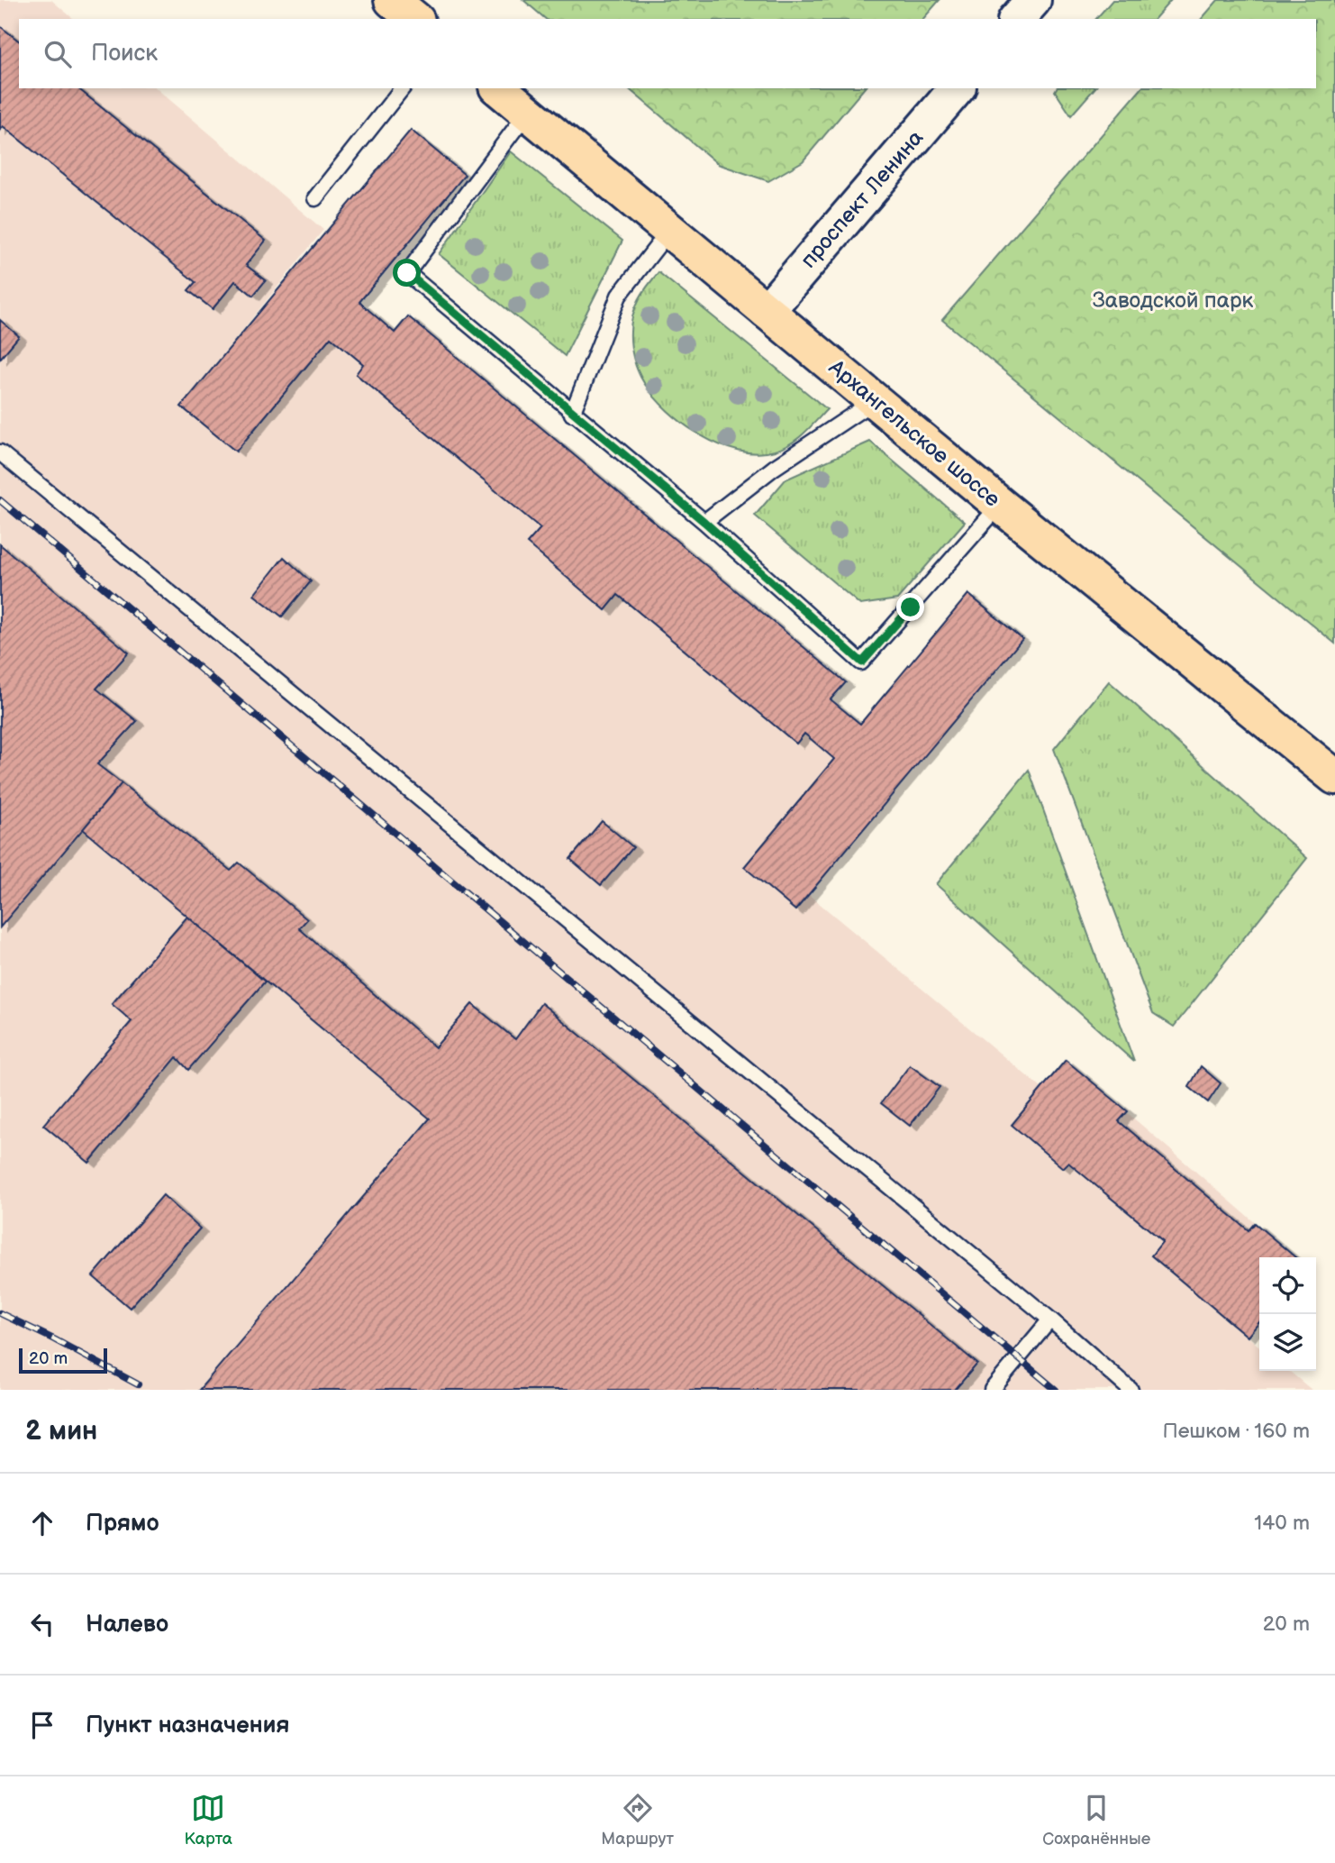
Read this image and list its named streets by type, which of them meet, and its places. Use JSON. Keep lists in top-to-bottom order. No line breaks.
{"streets":{"main road":["проспект Ленина","Архангельское шоссе"]},"crossings":[["проспект Ленина","Архангельское шоссе"]],"parks":["Заводской парк"],"scale_bar":"20 m","page":{"search":"Поиск","scale":"20 m","heading":["2 мин","Пешком · 160 m"],"list":[["Прямо","140 m"],["Налево","20 m"],"Пункт назначения"],"nav":["Карта","Маршрут","Сохранённые"]}}
